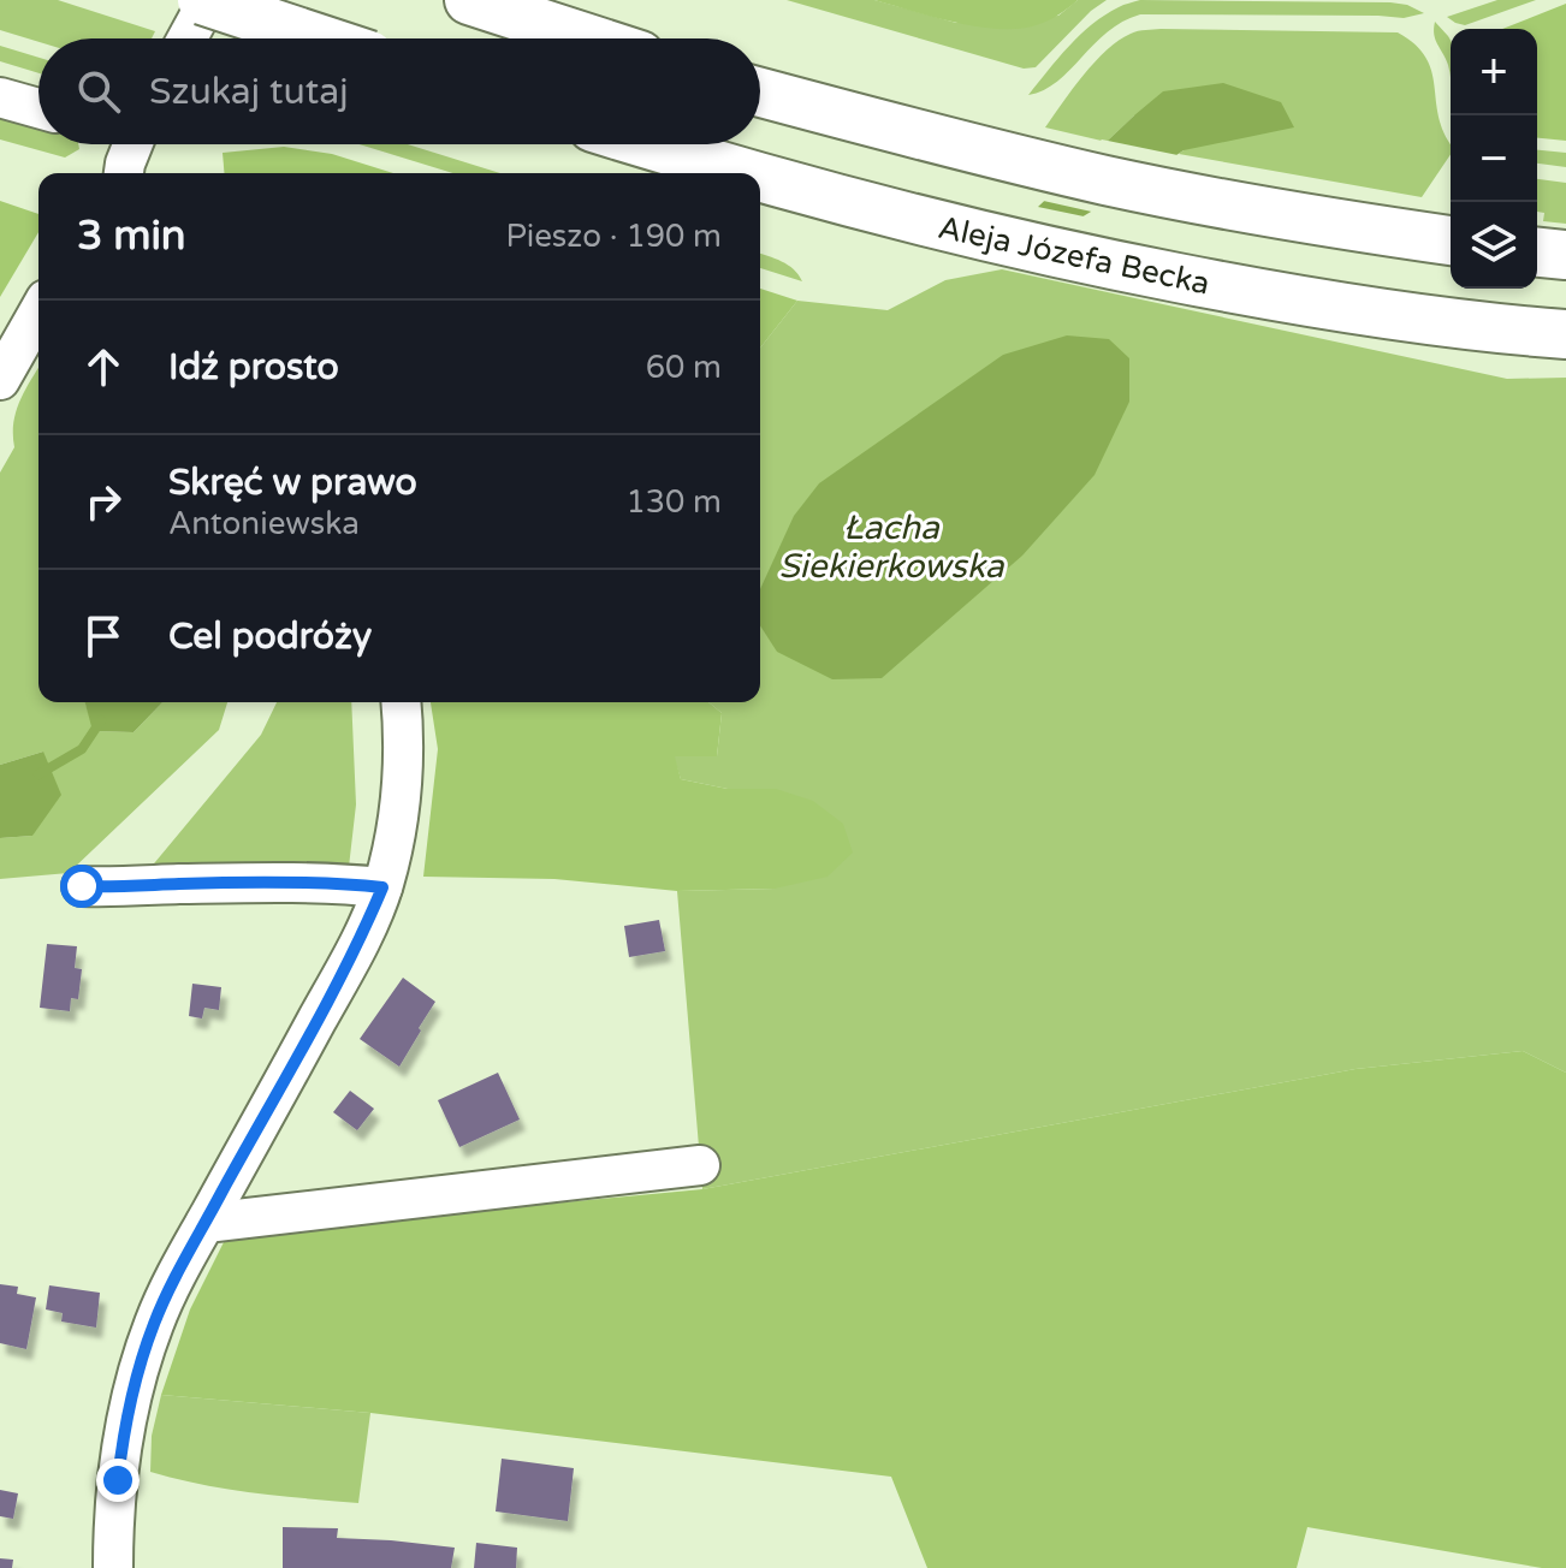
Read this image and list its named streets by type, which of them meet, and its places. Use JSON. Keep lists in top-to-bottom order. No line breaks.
{"streets":{"main road":["Aleja Józefa Becka"]},"water":["Łacha Siekierkowska"],"page":{"map_buttons":["+","−"],"search":"Szukaj tutaj","heading":["3 min","Pieszo · 190 m"],"list":[["Idź prosto","60 m"],["Skręć w prawo","Antoniewska","130 m"],"Cel podróży"]}}
